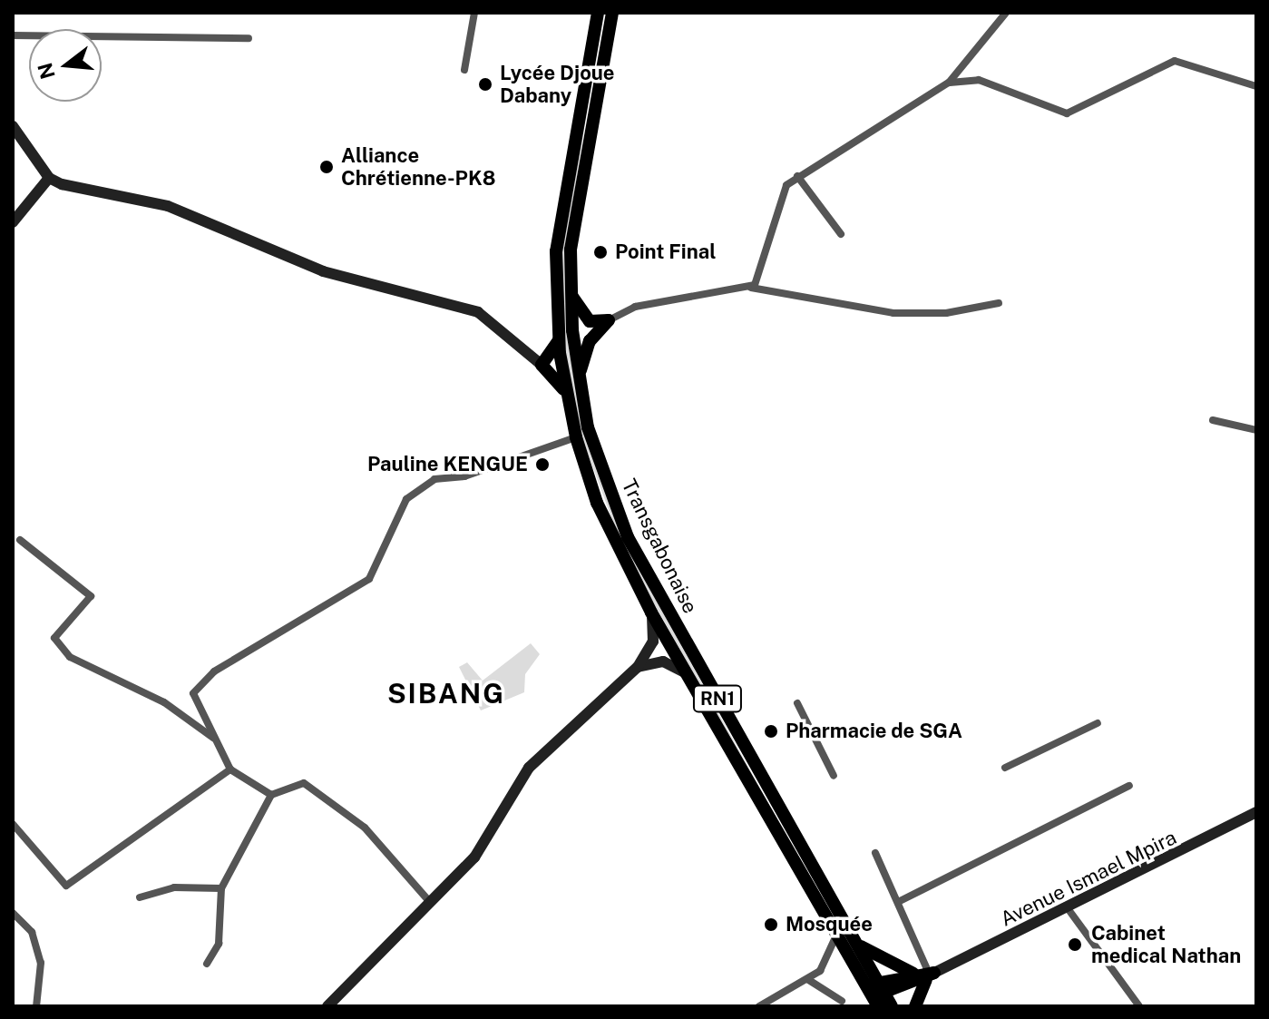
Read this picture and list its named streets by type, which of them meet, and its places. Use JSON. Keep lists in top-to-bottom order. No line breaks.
{"streets":{"highway":["Transgabonaise","RN1"],"street":["Avenue Ismael Mpira"]},"crossings":[["Transgabonaise","RN1"]],"districts":["SIBANG"],"places":["Lycée Djoue Dabany","Alliance Chrétienne-PK8","Point Final","Pauline KENGUE","Pharmacie de SGA","Mosquée","Cabinet medical Nathan"],"north":"left"}
